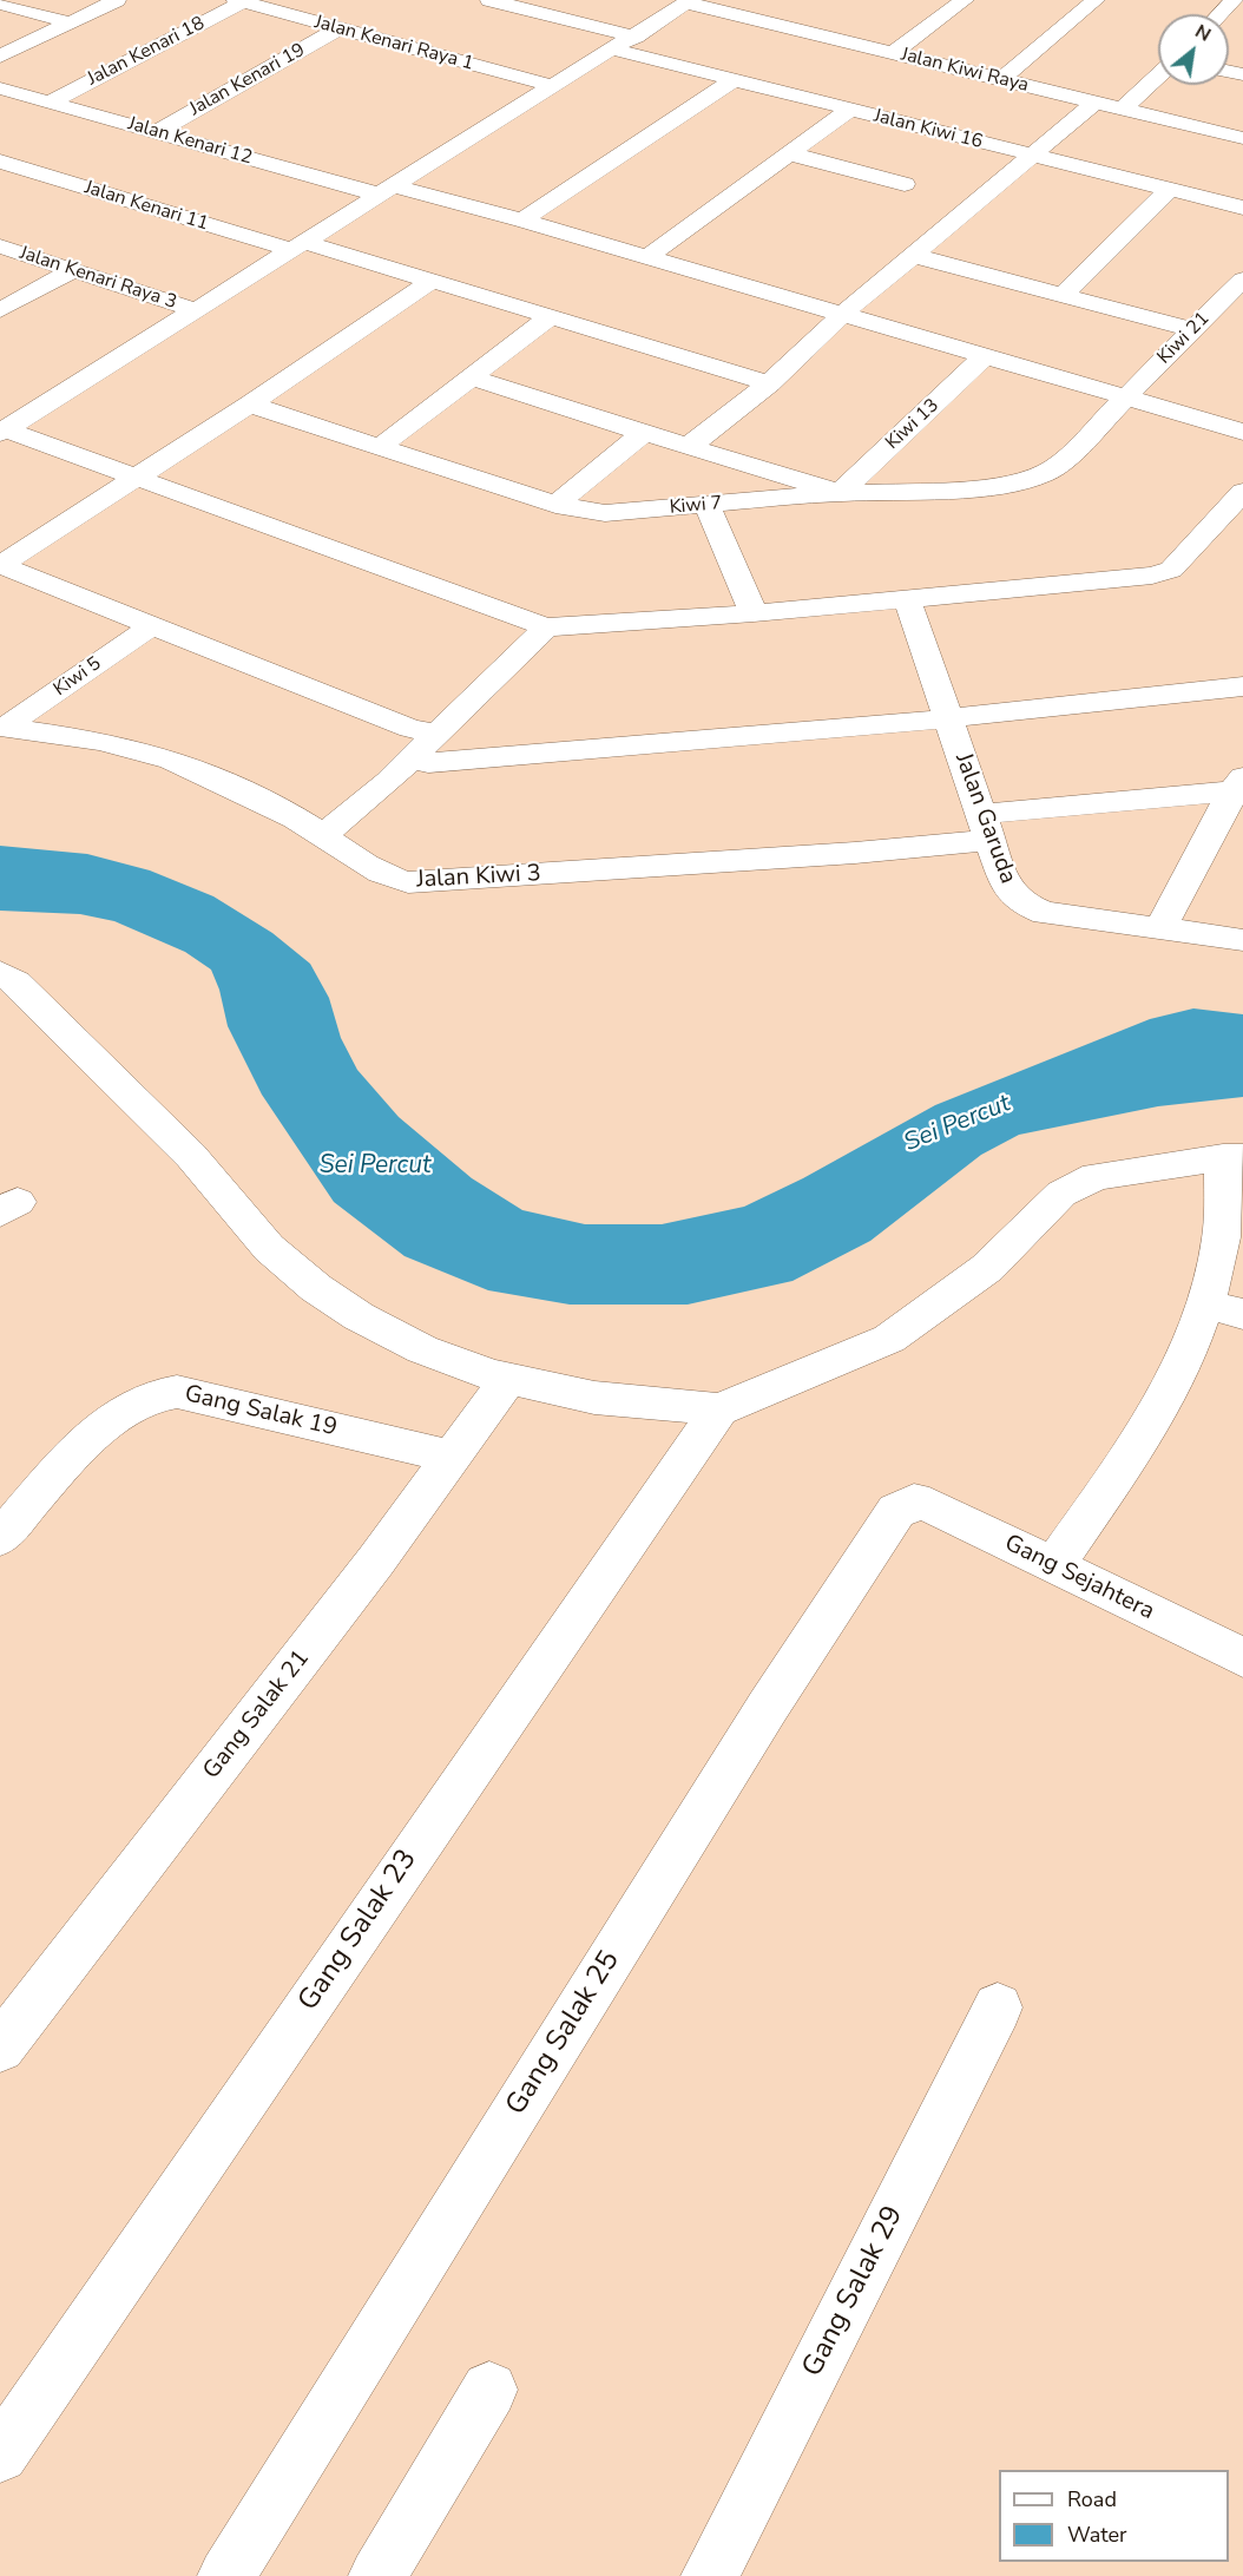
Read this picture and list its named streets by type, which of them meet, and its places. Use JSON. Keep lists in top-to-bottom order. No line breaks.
{"streets":{"street":["Jalan Kenari Raya 1","Jalan Kenari 18","Jalan Kiwi Raya","Jalan Kenari 19","Jalan Kiwi 16","Jalan Kenari 12","Jalan Kenari 11","Jalan Kenari Raya 3","Kiwi 21","Kiwi 13","Kiwi 7","Kiwi 5","Jalan Garuda","Jalan Kiwi 3","Gang Salak 19","Gang Sejahtera","Gang Salak 21","Gang Salak 23","Gang Salak 25","Gang Salak 29"]},"crossings":[["Jalan Kenari Raya 1","Jalan Kenari 18"],["Jalan Kenari Raya 1","Jalan Kenari 19"],["Jalan Kenari 18","Jalan Kenari 12"],["Jalan Kenari 19","Jalan Kenari 12"],["Jalan Kenari 12","Kiwi 21"],["Jalan Kenari 12","Kiwi 13"],["Jalan Kenari 12","Kiwi 7"],["Kiwi 21","Kiwi 7"],["Kiwi 13","Kiwi 7"],["Kiwi 5","Jalan Kiwi 3"],["Jalan Garuda","Jalan Kiwi 3"],["Gang Salak 19","Gang Salak 21"],["Gang Sejahtera","Gang Salak 25"]],"water":["Sei Percut"],"legend":["Road","Water"],"north":"top right"}
